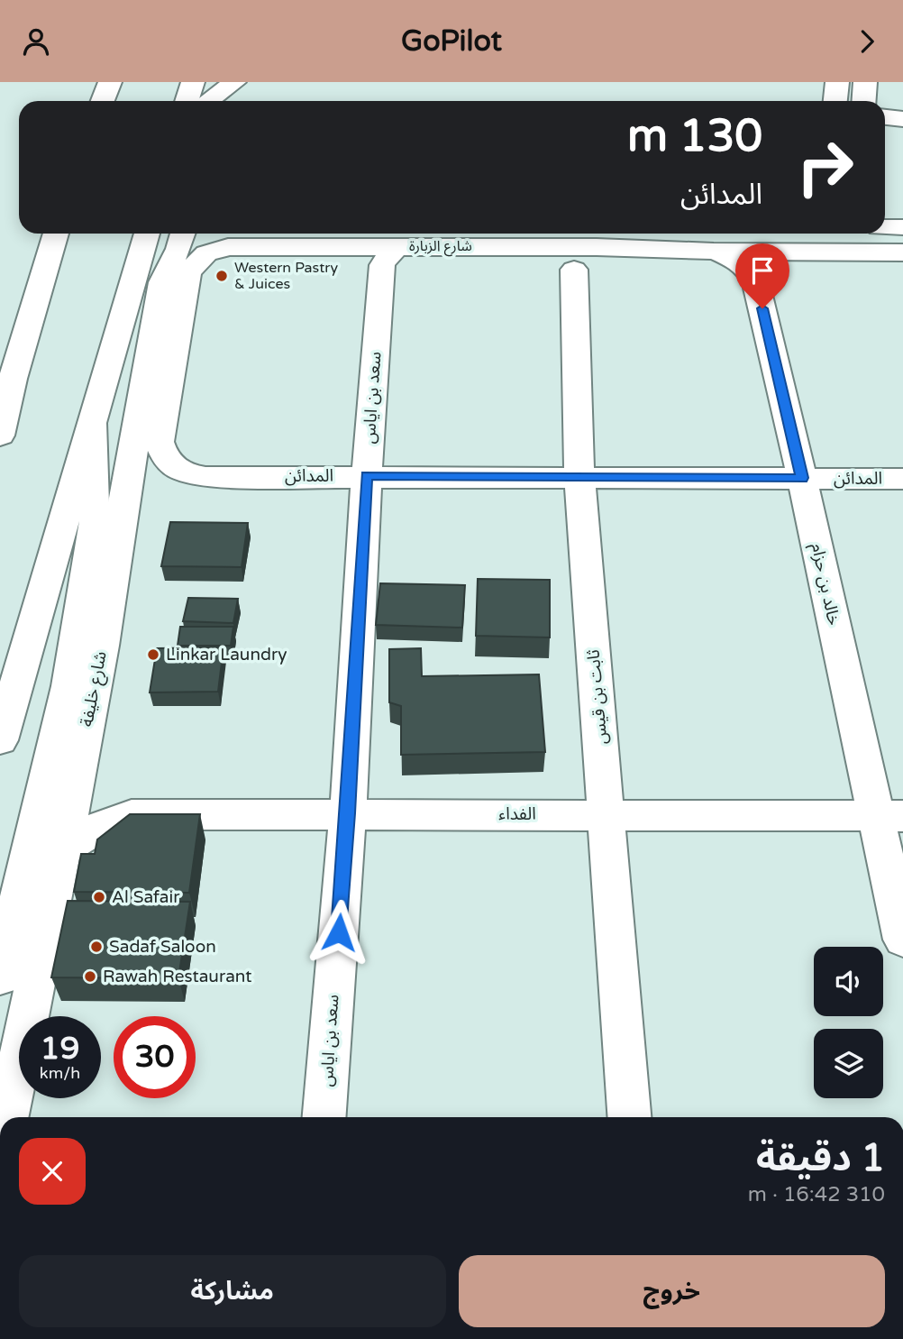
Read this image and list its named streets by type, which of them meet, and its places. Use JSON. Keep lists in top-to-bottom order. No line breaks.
{"streets":{"street":["شارع الزبارة","سعد بن اياس","المدائن","خالد بن حزام","شارع خليفة","ثابت بن قيس","الفداء"]},"crossings":[["شارع الزبارة","سعد بن اياس"],["شارع الزبارة","المدائن"],["شارع الزبارة","ثابت بن قيس"],["سعد بن اياس","المدائن"],["سعد بن اياس","الفداء"],["المدائن","خالد بن حزام"],["المدائن","ثابت بن قيس"],["خالد بن حزام","الفداء"],["شارع خليفة","الفداء"],["ثابت بن قيس","الفداء"]],"places":["Western Pastry & Juices","Linkar Laundry","Al Safair","Sadaf Saloon","Rawah Restaurant"],"page":{"header":"GoPilot","turn":["130 m","المدائن"],"speed":"19 km/h","limit":"30","heading":["1 دقيقة","310 m · 16:42"],"buttons":["خروج","مشاركة"]}}
